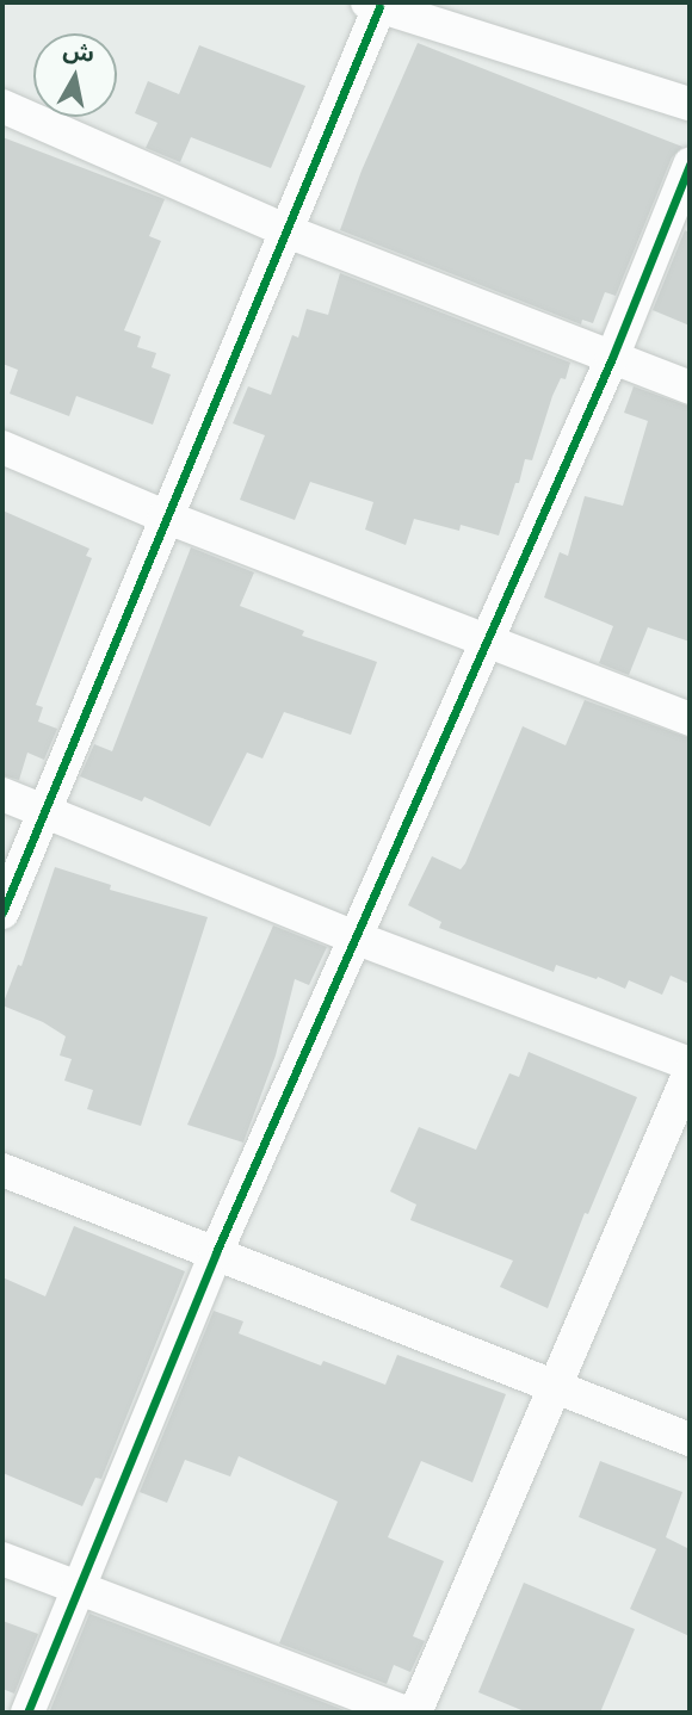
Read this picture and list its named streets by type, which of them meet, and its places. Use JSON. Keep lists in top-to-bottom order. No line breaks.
{"north":"top"}
